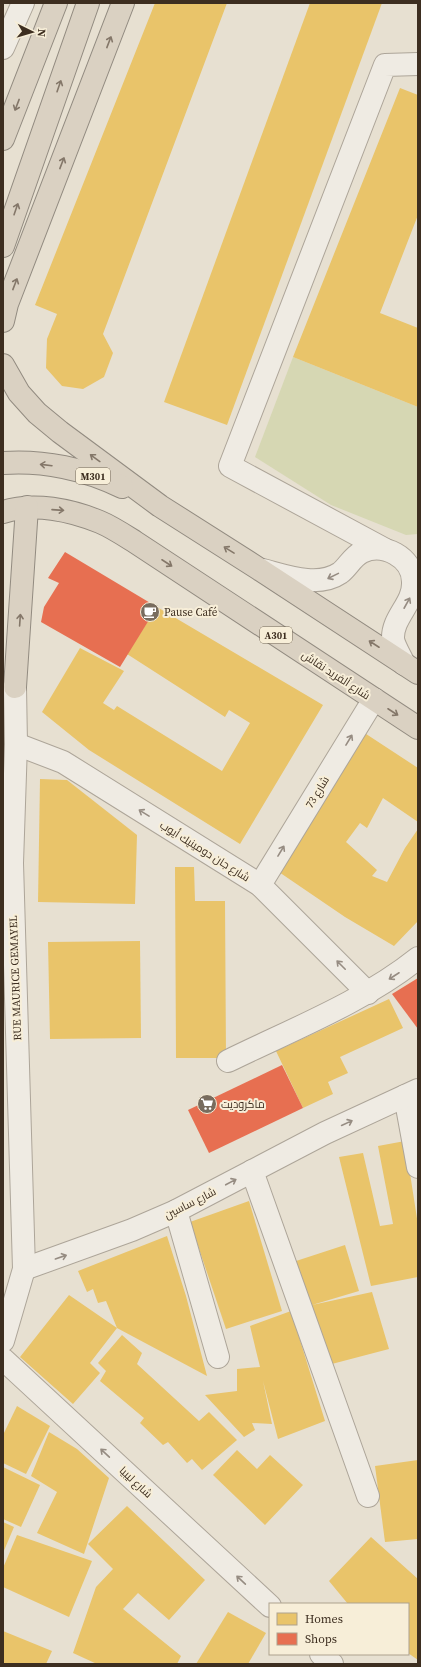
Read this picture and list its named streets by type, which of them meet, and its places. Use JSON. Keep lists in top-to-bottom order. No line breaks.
{"streets":{"highway":["M301","A301","شارع ألفريد نقاش"],"street":["شارع 73","شارع جان دومينيك أيوب","RUE MAURICE GEMAYEL","شارع ساسين","شارع ليبيا"]},"crossings":[["A301","شارع ألفريد نقاش"],["شارع ألفريد نقاش","شارع 73"],["شارع 73","شارع جان دومينيك أيوب"],["شارع جان دومينيك أيوب","RUE MAURICE GEMAYEL"],["RUE MAURICE GEMAYEL","شارع ساسين"]],"one_way":["شارع 73","شارع جان دومينيك أيوب","شارع ليبيا"],"places":{"cafe":["Pause Café"],"supermarket":["ماكروديت"]},"legend":["Homes","Shops"],"north":"right"}
